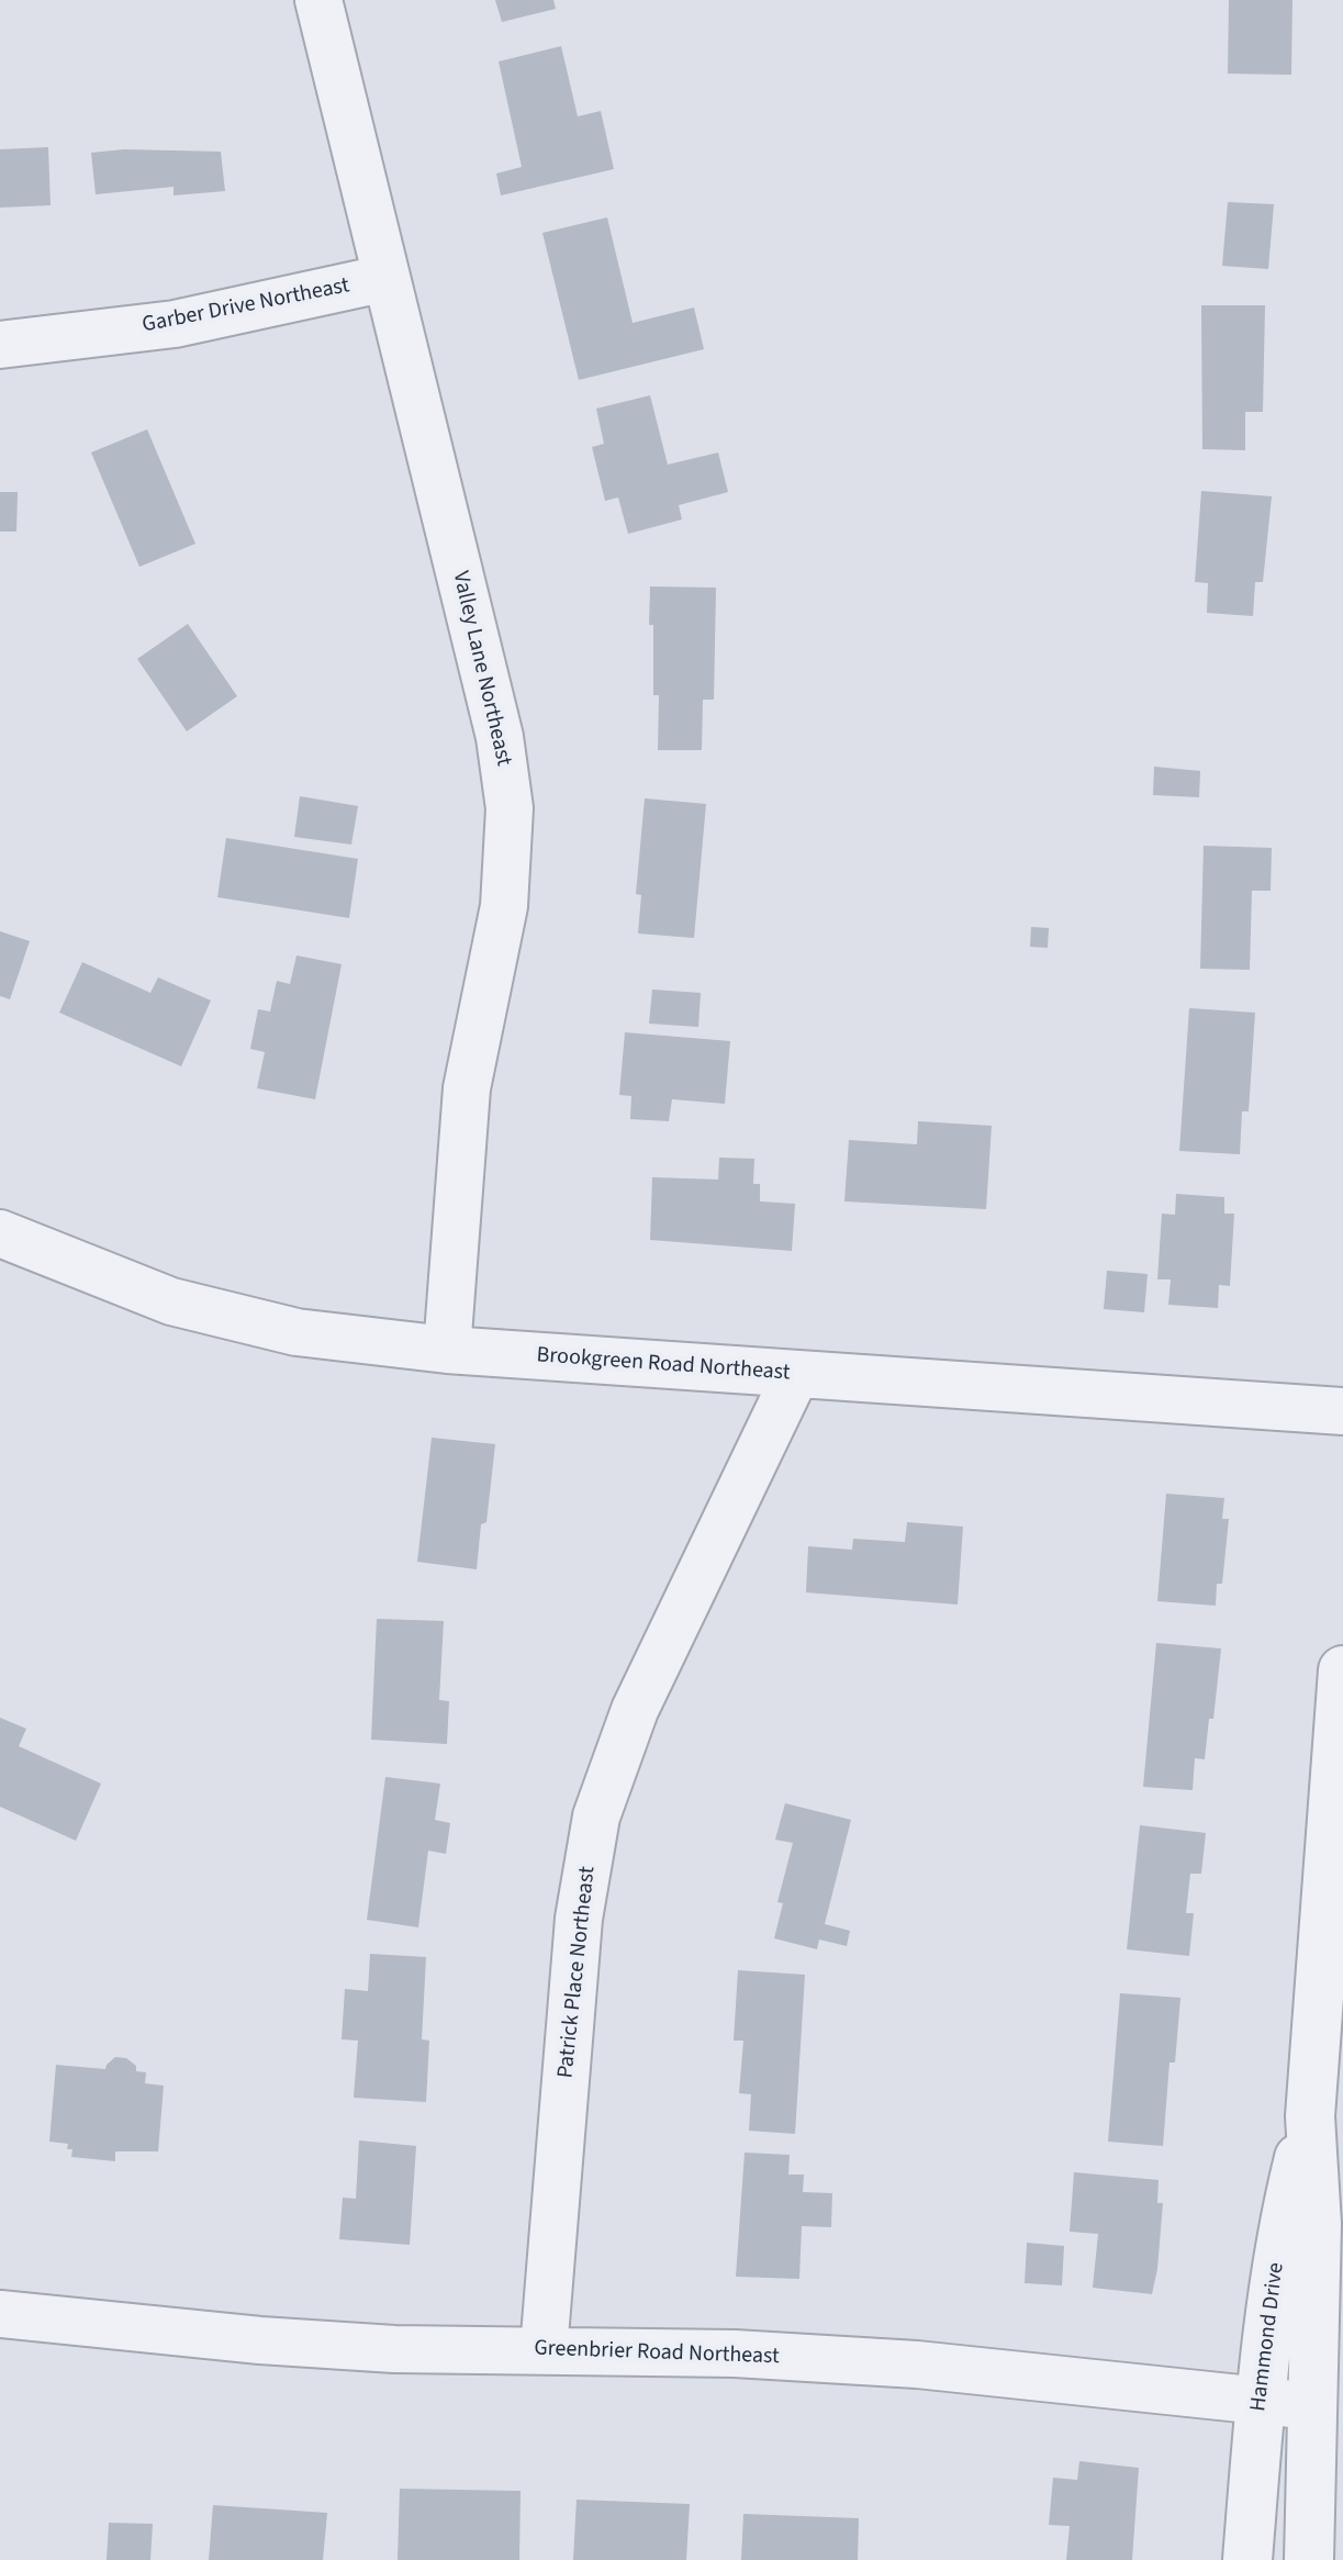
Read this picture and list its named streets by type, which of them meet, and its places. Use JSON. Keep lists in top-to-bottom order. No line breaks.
{"streets":{"street":["Garber Drive Northeast","Valley Lane Northeast","Brookgreen Road Northeast","Patrick Place Northeast","Hammond Drive","Greenbrier Road Northeast"]},"crossings":[["Garber Drive Northeast","Valley Lane Northeast"],["Valley Lane Northeast","Brookgreen Road Northeast"],["Brookgreen Road Northeast","Patrick Place Northeast"],["Patrick Place Northeast","Greenbrier Road Northeast"],["Hammond Drive","Greenbrier Road Northeast"]]}
